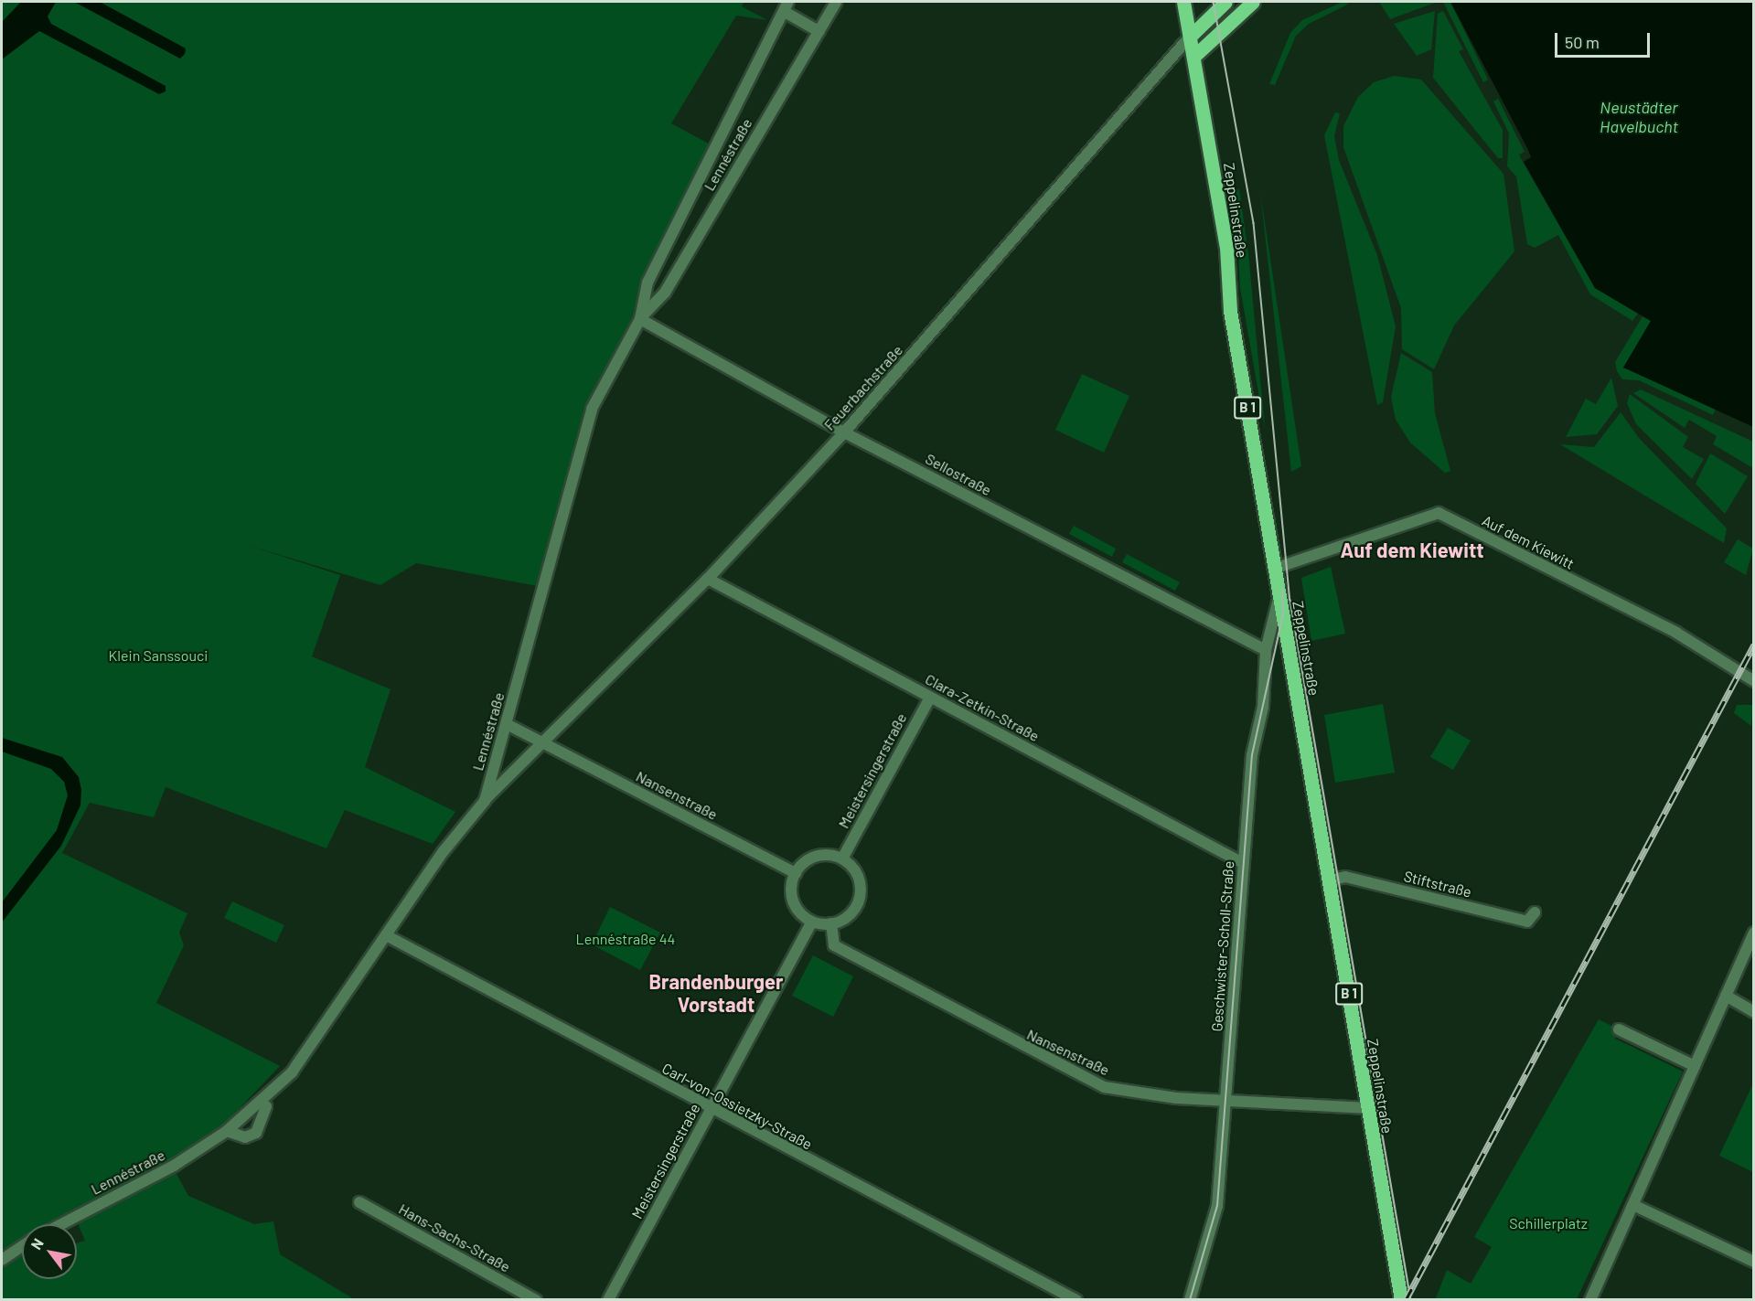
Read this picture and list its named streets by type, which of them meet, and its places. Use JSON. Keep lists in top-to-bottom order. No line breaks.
{"streets":{"main road":["Zeppelinstraße","B 1"],"street":["Lennéstraße","Feuerbachstraße","Sellostraße","Auf dem Kiewitt","Clara-Zetkin-Straße","Meistersingerstraße","Nansenstraße","Stiftstraße","Geschwister-Scholl-Straße","Carl-von-Ossietzky-Straße","Hans-Sachs-Straße"]},"crossings":[["Lennéstraße","Feuerbachstraße"],["Lennéstraße","Sellostraße"],["Lennéstraße","Carl-von-Ossietzky-Straße"],["Zeppelinstraße","Feuerbachstraße"],["Zeppelinstraße","Auf dem Kiewitt"],["Zeppelinstraße","Nansenstraße"],["Zeppelinstraße","Stiftstraße"],["Zeppelinstraße","Geschwister-Scholl-Straße"],["Feuerbachstraße","Sellostraße"],["Feuerbachstraße","Clara-Zetkin-Straße"],["Feuerbachstraße","Nansenstraße"],["Sellostraße","Geschwister-Scholl-Straße"],["Clara-Zetkin-Straße","Meistersingerstraße"],["Clara-Zetkin-Straße","Geschwister-Scholl-Straße"],["Meistersingerstraße","Nansenstraße"],["Meistersingerstraße","Carl-von-Ossietzky-Straße"],["Nansenstraße","Geschwister-Scholl-Straße"]],"districts":["Auf dem Kiewitt","Brandenburger Vorstadt"],"water":["Neustädter Havelbucht"],"parks":["Klein Sanssouci","Lennéstraße 44","Schillerplatz"],"scale_bar":"50 m","north":"top left"}
